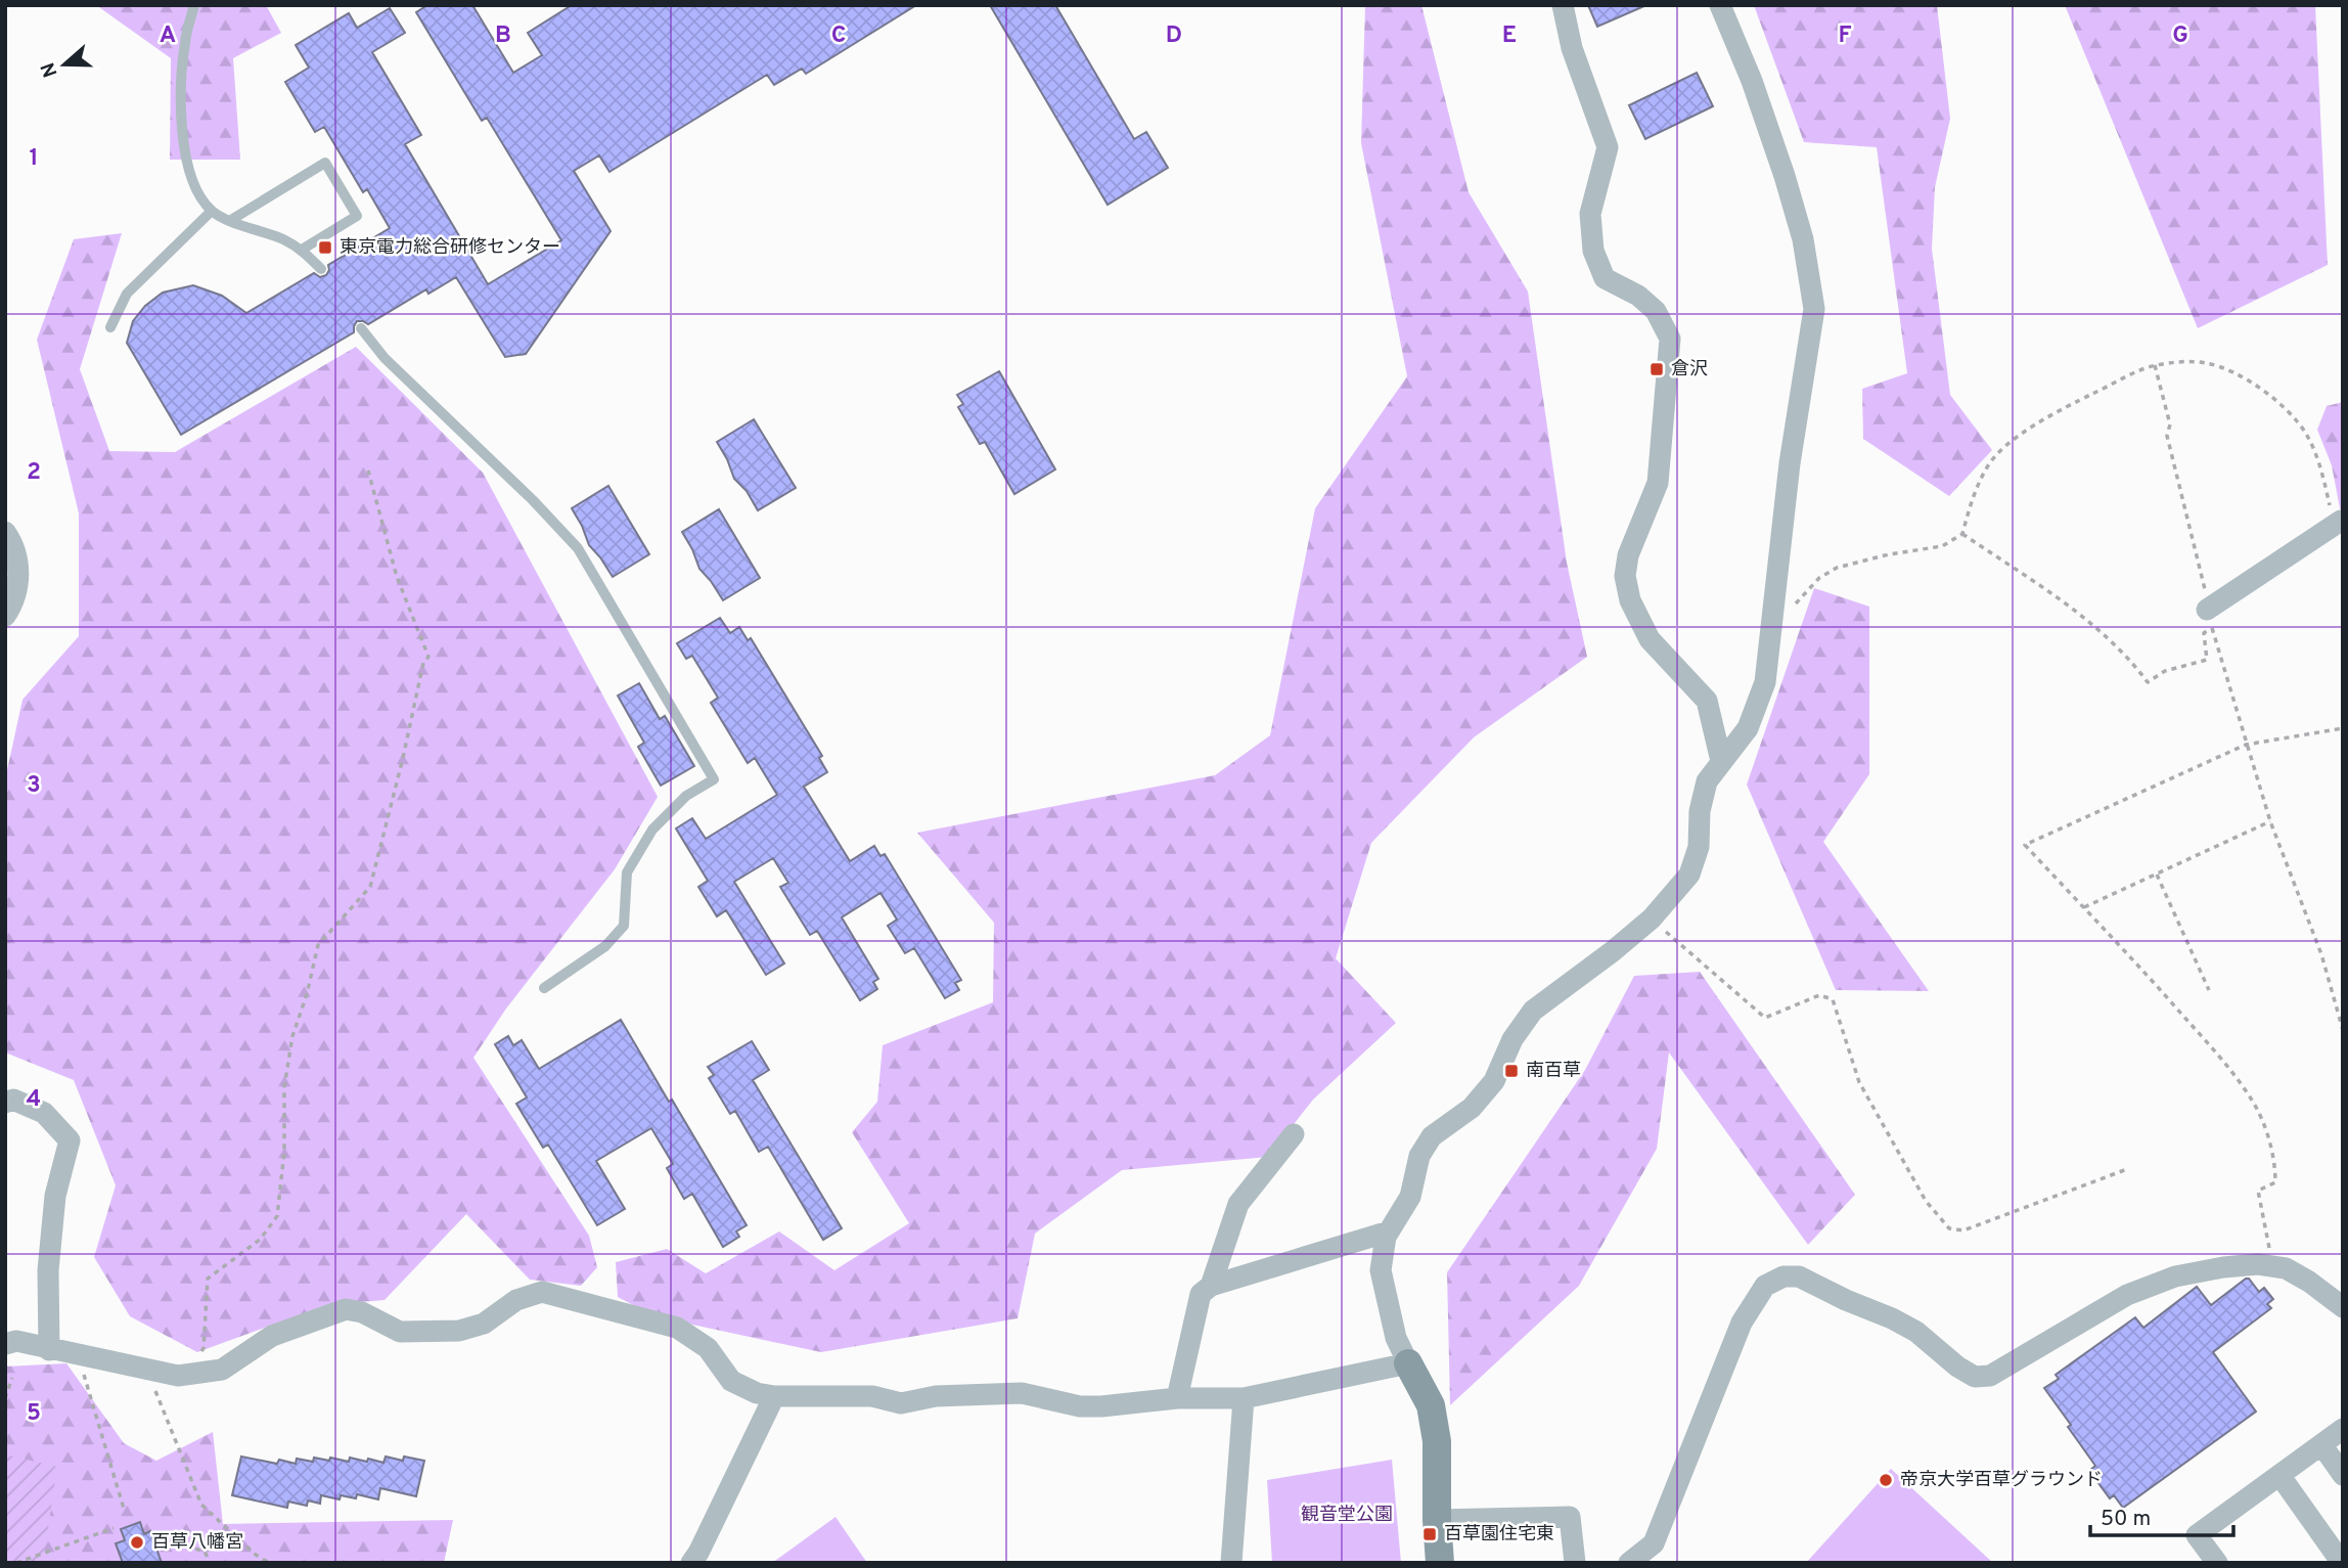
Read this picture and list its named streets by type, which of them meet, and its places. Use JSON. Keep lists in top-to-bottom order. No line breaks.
{"parks":["観音堂公園"],"places":{"transit":["東京電力総合研修センター","倉沢","南百草","百草園住宅東"],"other":["帝京大学百草グラウンド","百草八幡宮"]},"scale_bar":"50 m","north":"left","grid":{"columns":["A","B","C","D","E","F","G"],"rows":["1","2","3","4","5"]}}
